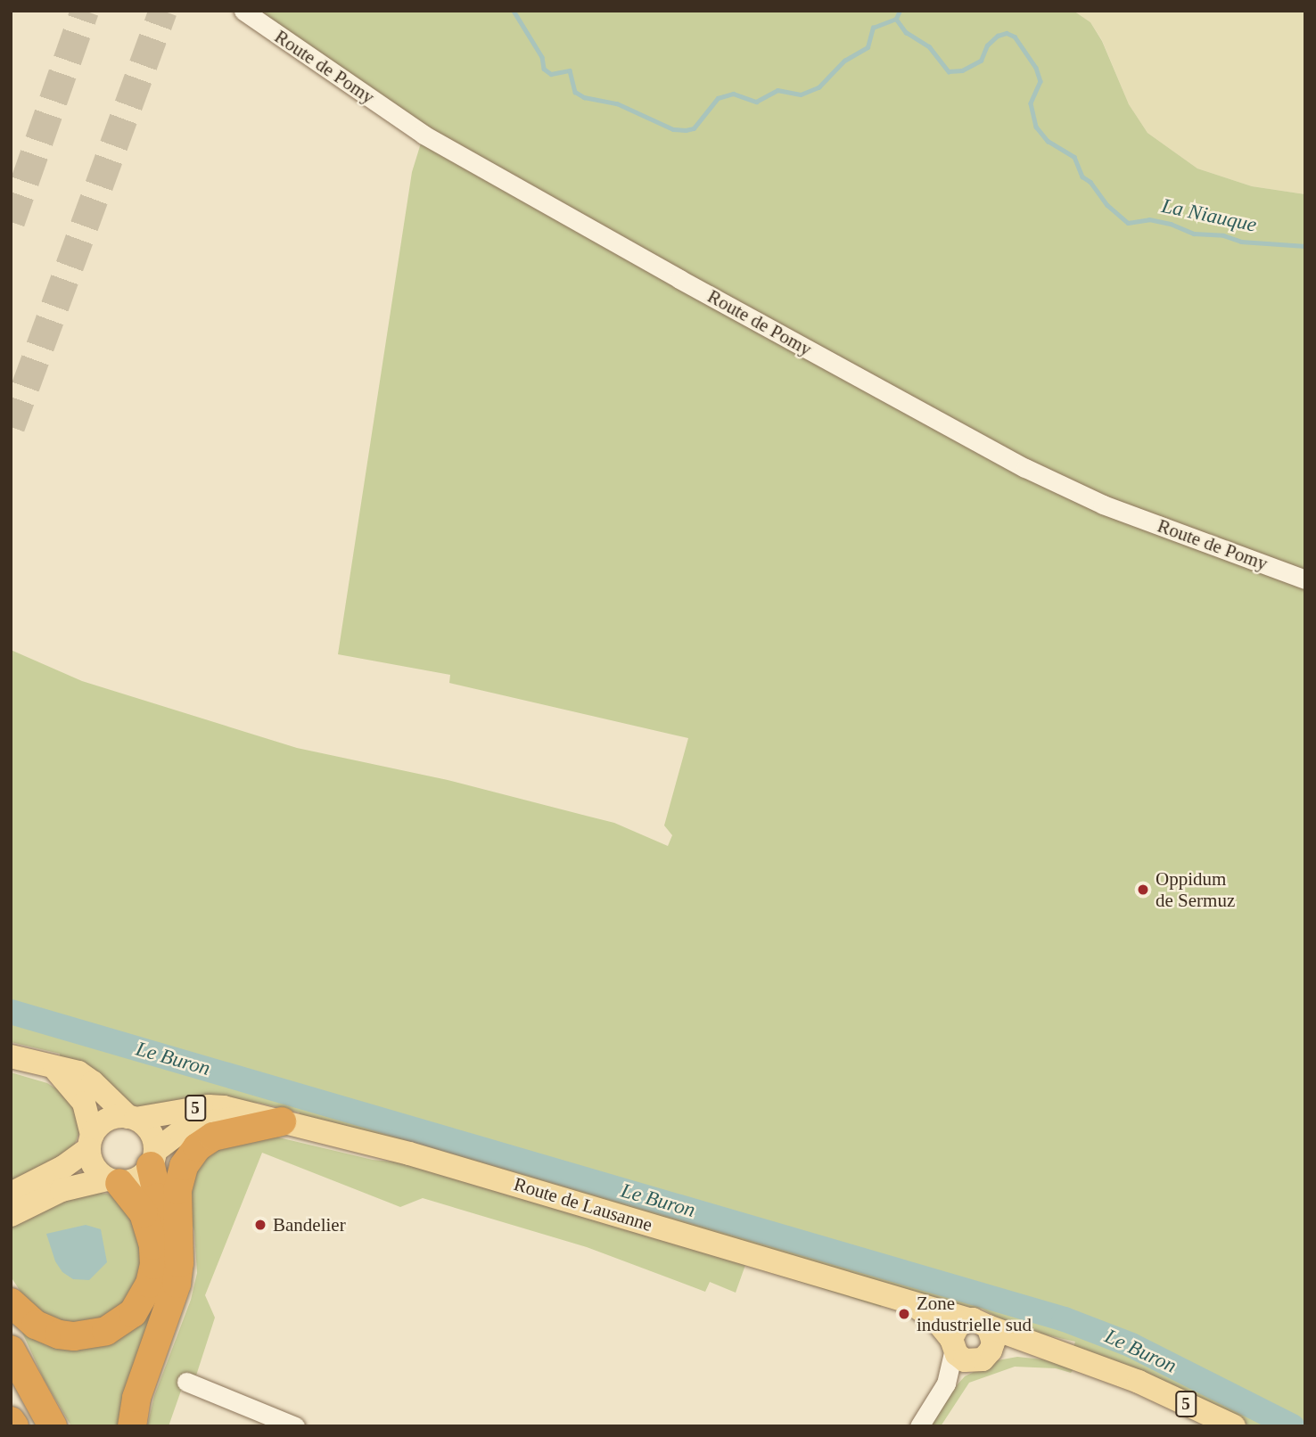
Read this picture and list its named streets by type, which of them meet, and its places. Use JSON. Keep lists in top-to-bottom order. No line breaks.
{"streets":{"main road":["5","Route de Lausanne"],"street":["Route de Pomy"]},"water":["La Niauque","Le Buron"],"places":["Oppidum de Sermuz","Bandelier","Zone industrielle sud"]}
